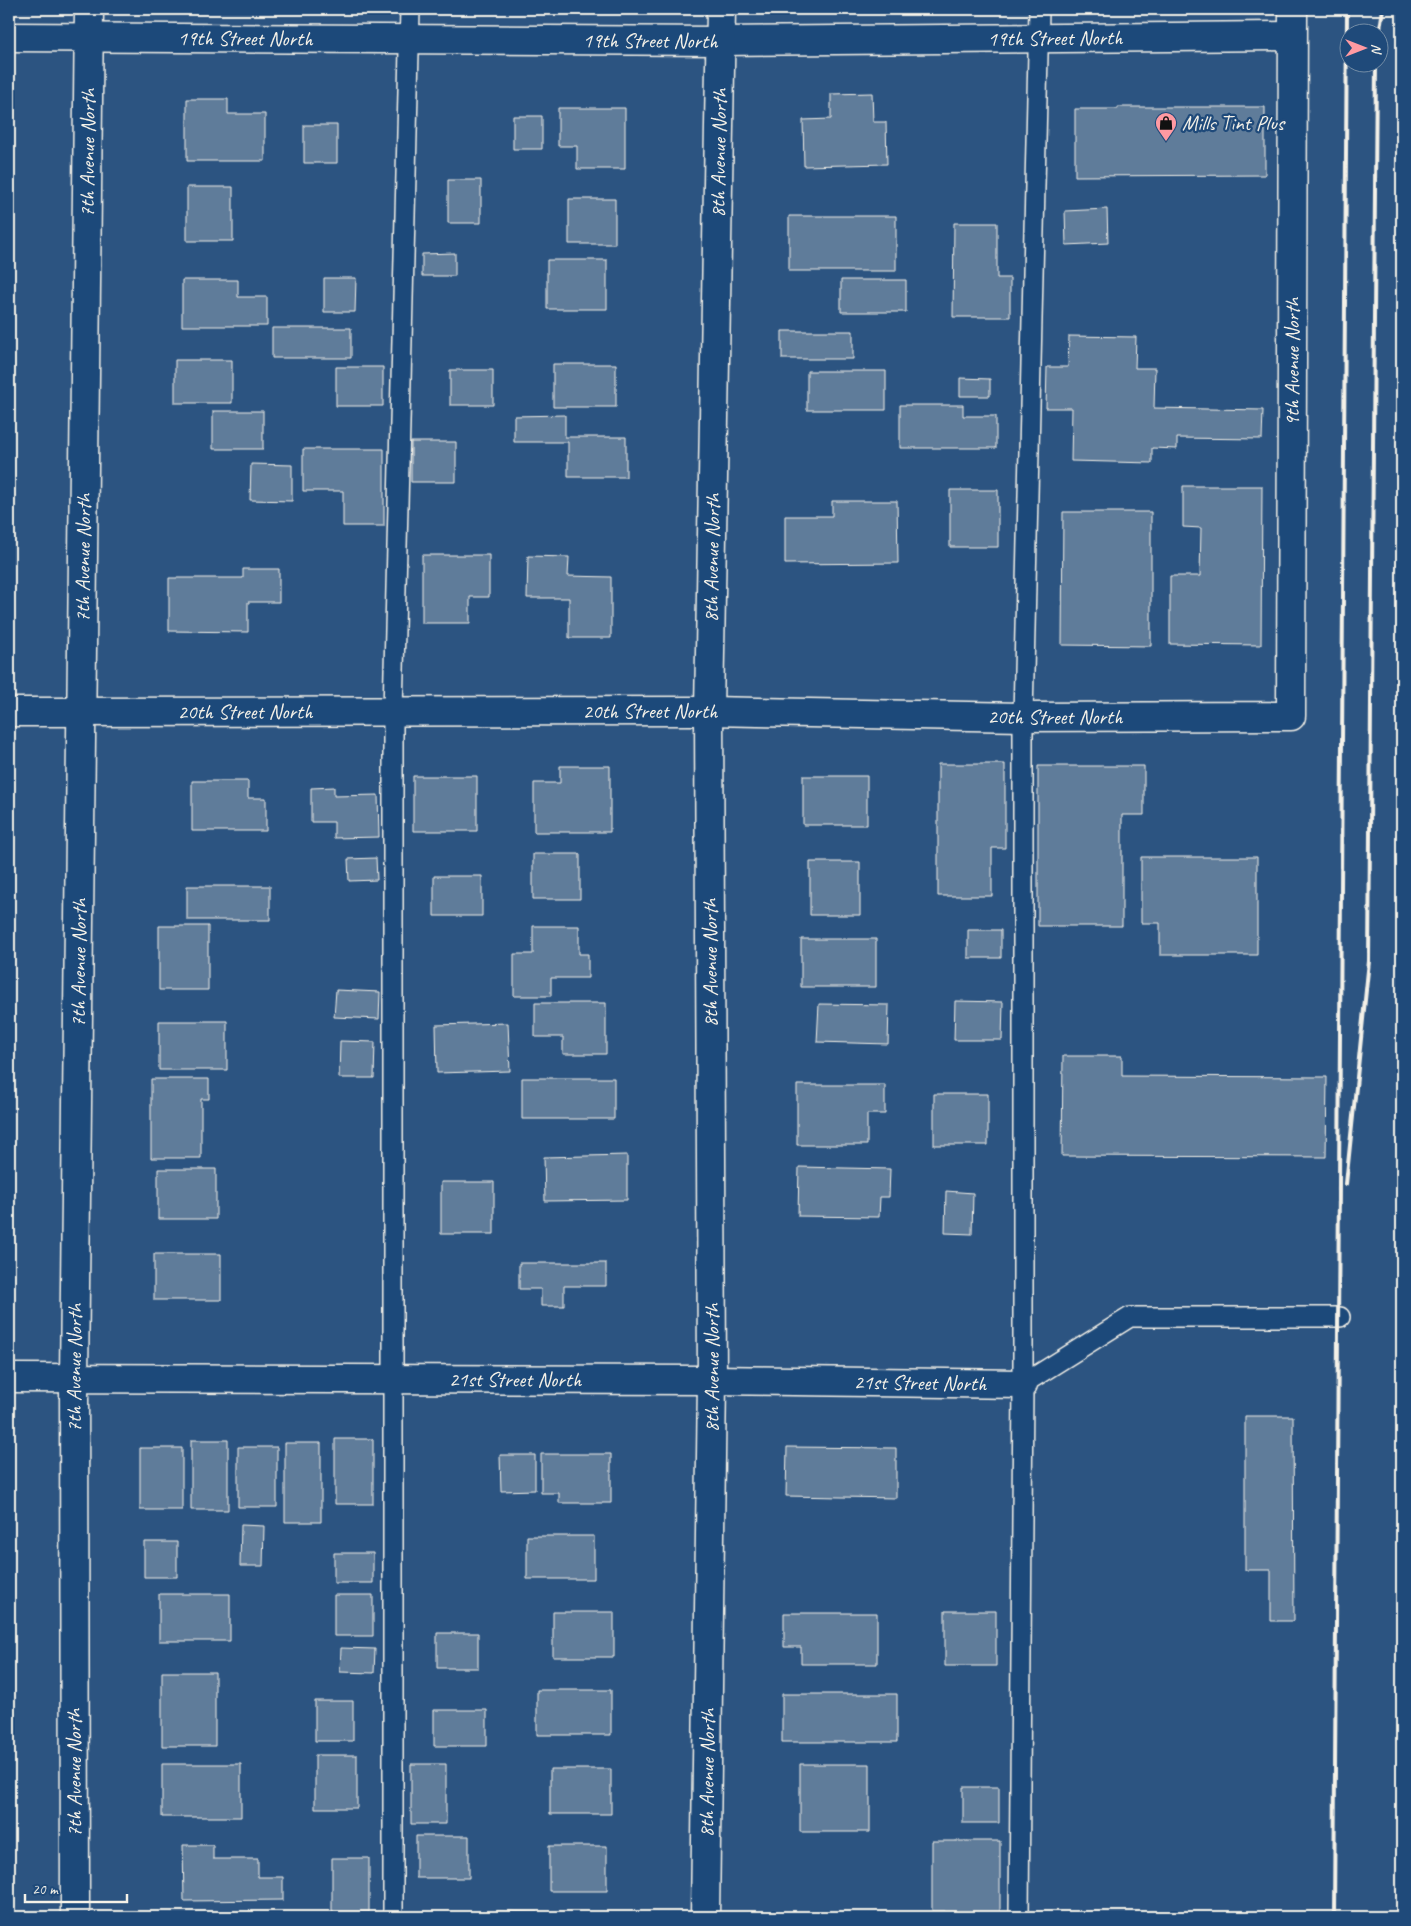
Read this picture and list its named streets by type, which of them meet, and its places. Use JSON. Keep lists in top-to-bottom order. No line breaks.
{"streets":{"street":["19th Street North","7th Avenue North","8th Avenue North","9th Avenue North","20th Street North","21st Street North"]},"crossings":[["19th Street North","7th Avenue North"],["19th Street North","8th Avenue North"],["19th Street North","9th Avenue North"],["7th Avenue North","20th Street North"],["7th Avenue North","21st Street North"],["8th Avenue North","20th Street North"],["8th Avenue North","21st Street North"],["9th Avenue North","20th Street North"]],"places":{"shop":["Mills Tint Plus"]},"scale_bar":"20 m","north":"right"}
